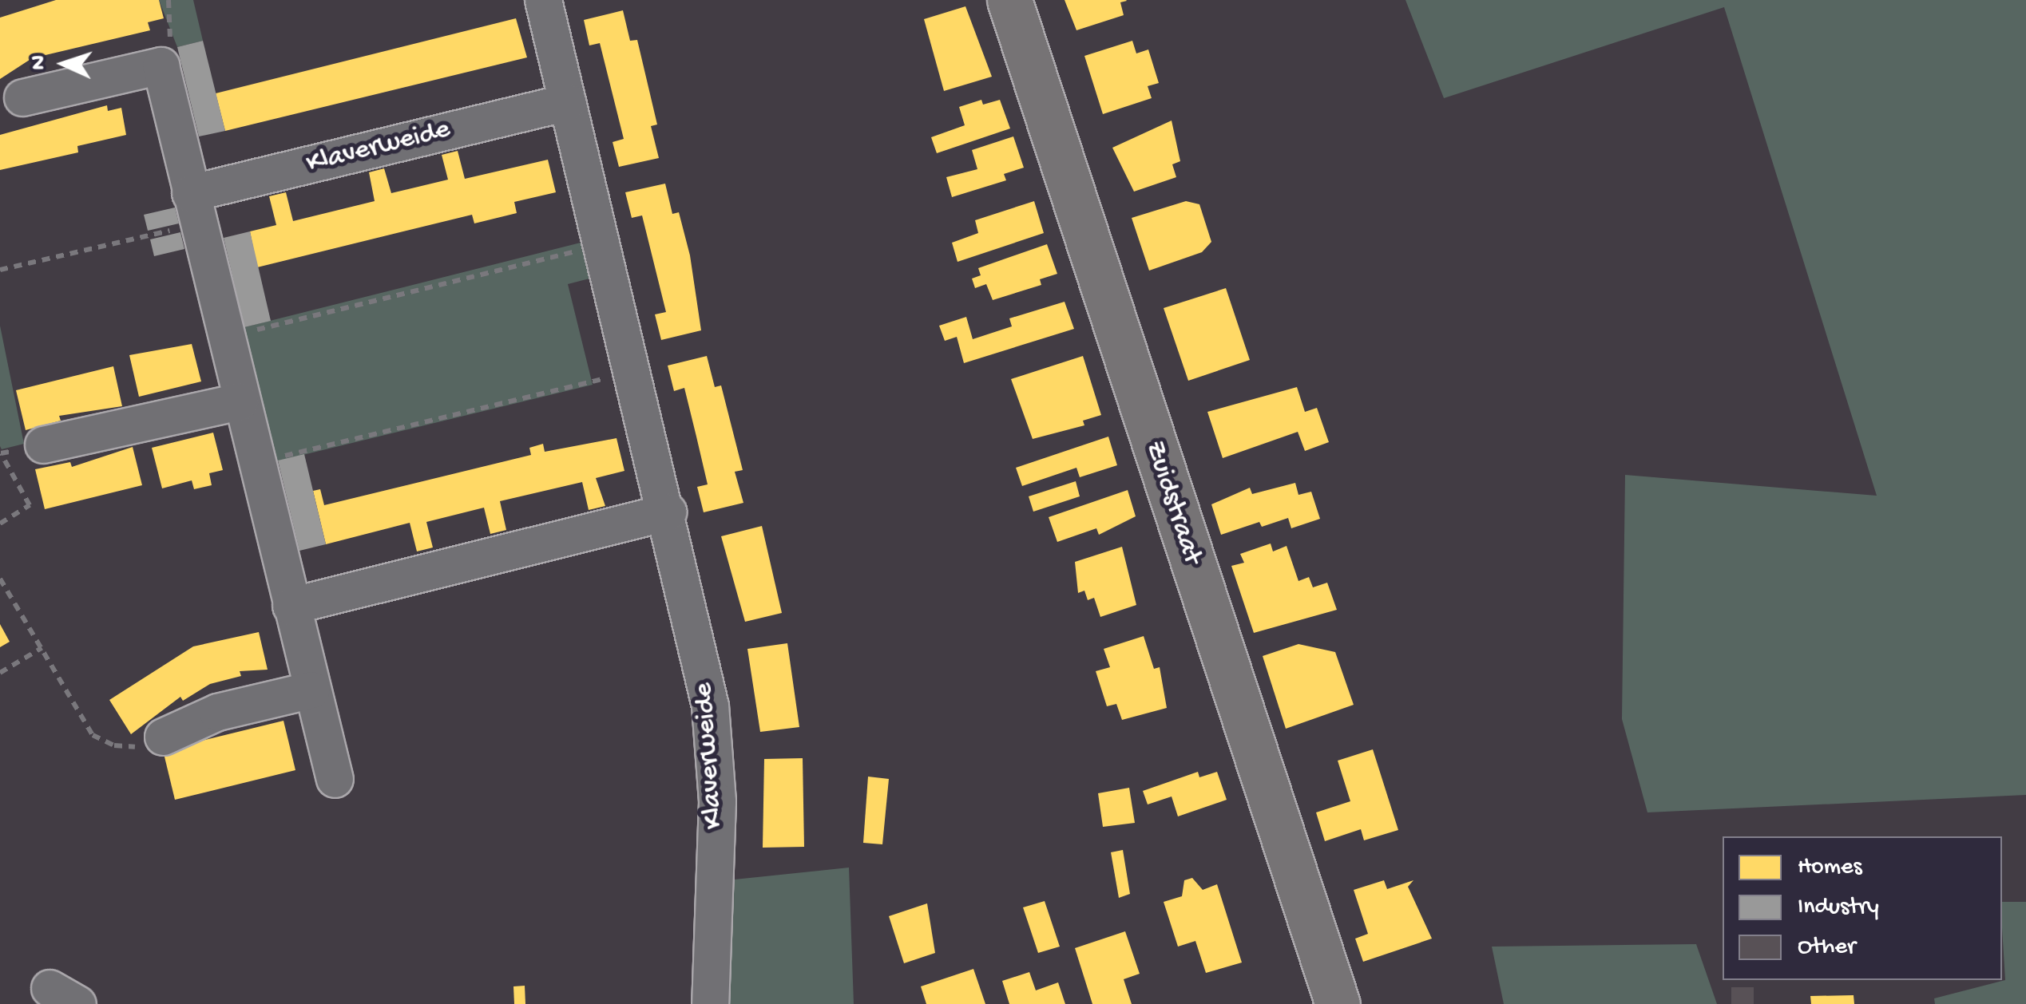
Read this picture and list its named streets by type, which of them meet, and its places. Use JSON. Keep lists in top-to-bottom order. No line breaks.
{"streets":{"main road":["Zuidstraat"],"street":["Klaverweide"]},"legend":["Homes","Industry","Other"],"north":"left"}
